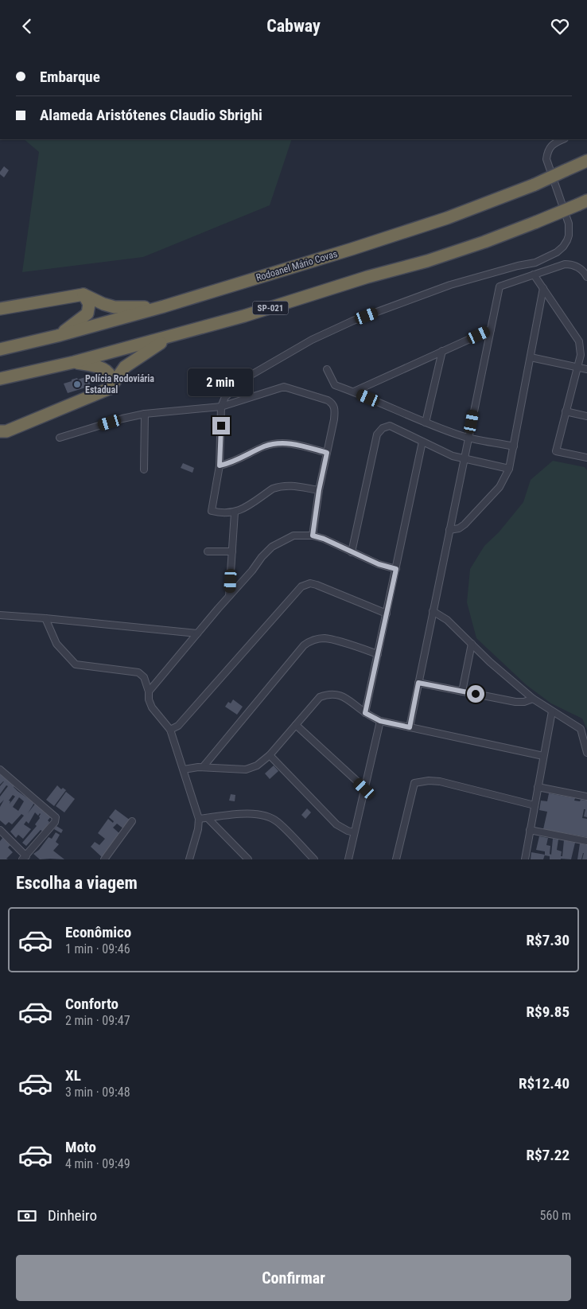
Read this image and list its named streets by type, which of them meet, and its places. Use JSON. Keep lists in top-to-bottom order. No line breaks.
{"streets":{"highway":["Rodoanel Mário Covas","SP-021"]},"places":["Polícia Rodoviária Estadual"],"page":{"header":"Cabway","banner":["Embarque","Alameda Aristótenes Claudio Sbrighi"],"bubble":"2 min","heading":"Escolha a viagem","list":[{"name":"Econômico","note":"1 min · 09:46","value":"R$7.30"},{"name":"Conforto","note":"2 min · 09:47","value":"R$9.85"},{"name":"XL","note":"3 min · 09:48","value":"R$12.40"},{"name":"Moto","note":"4 min · 09:49","value":"R$7.22"}],"pay":["Dinheiro","560 m"],"buttons":"Confirmar"}}
